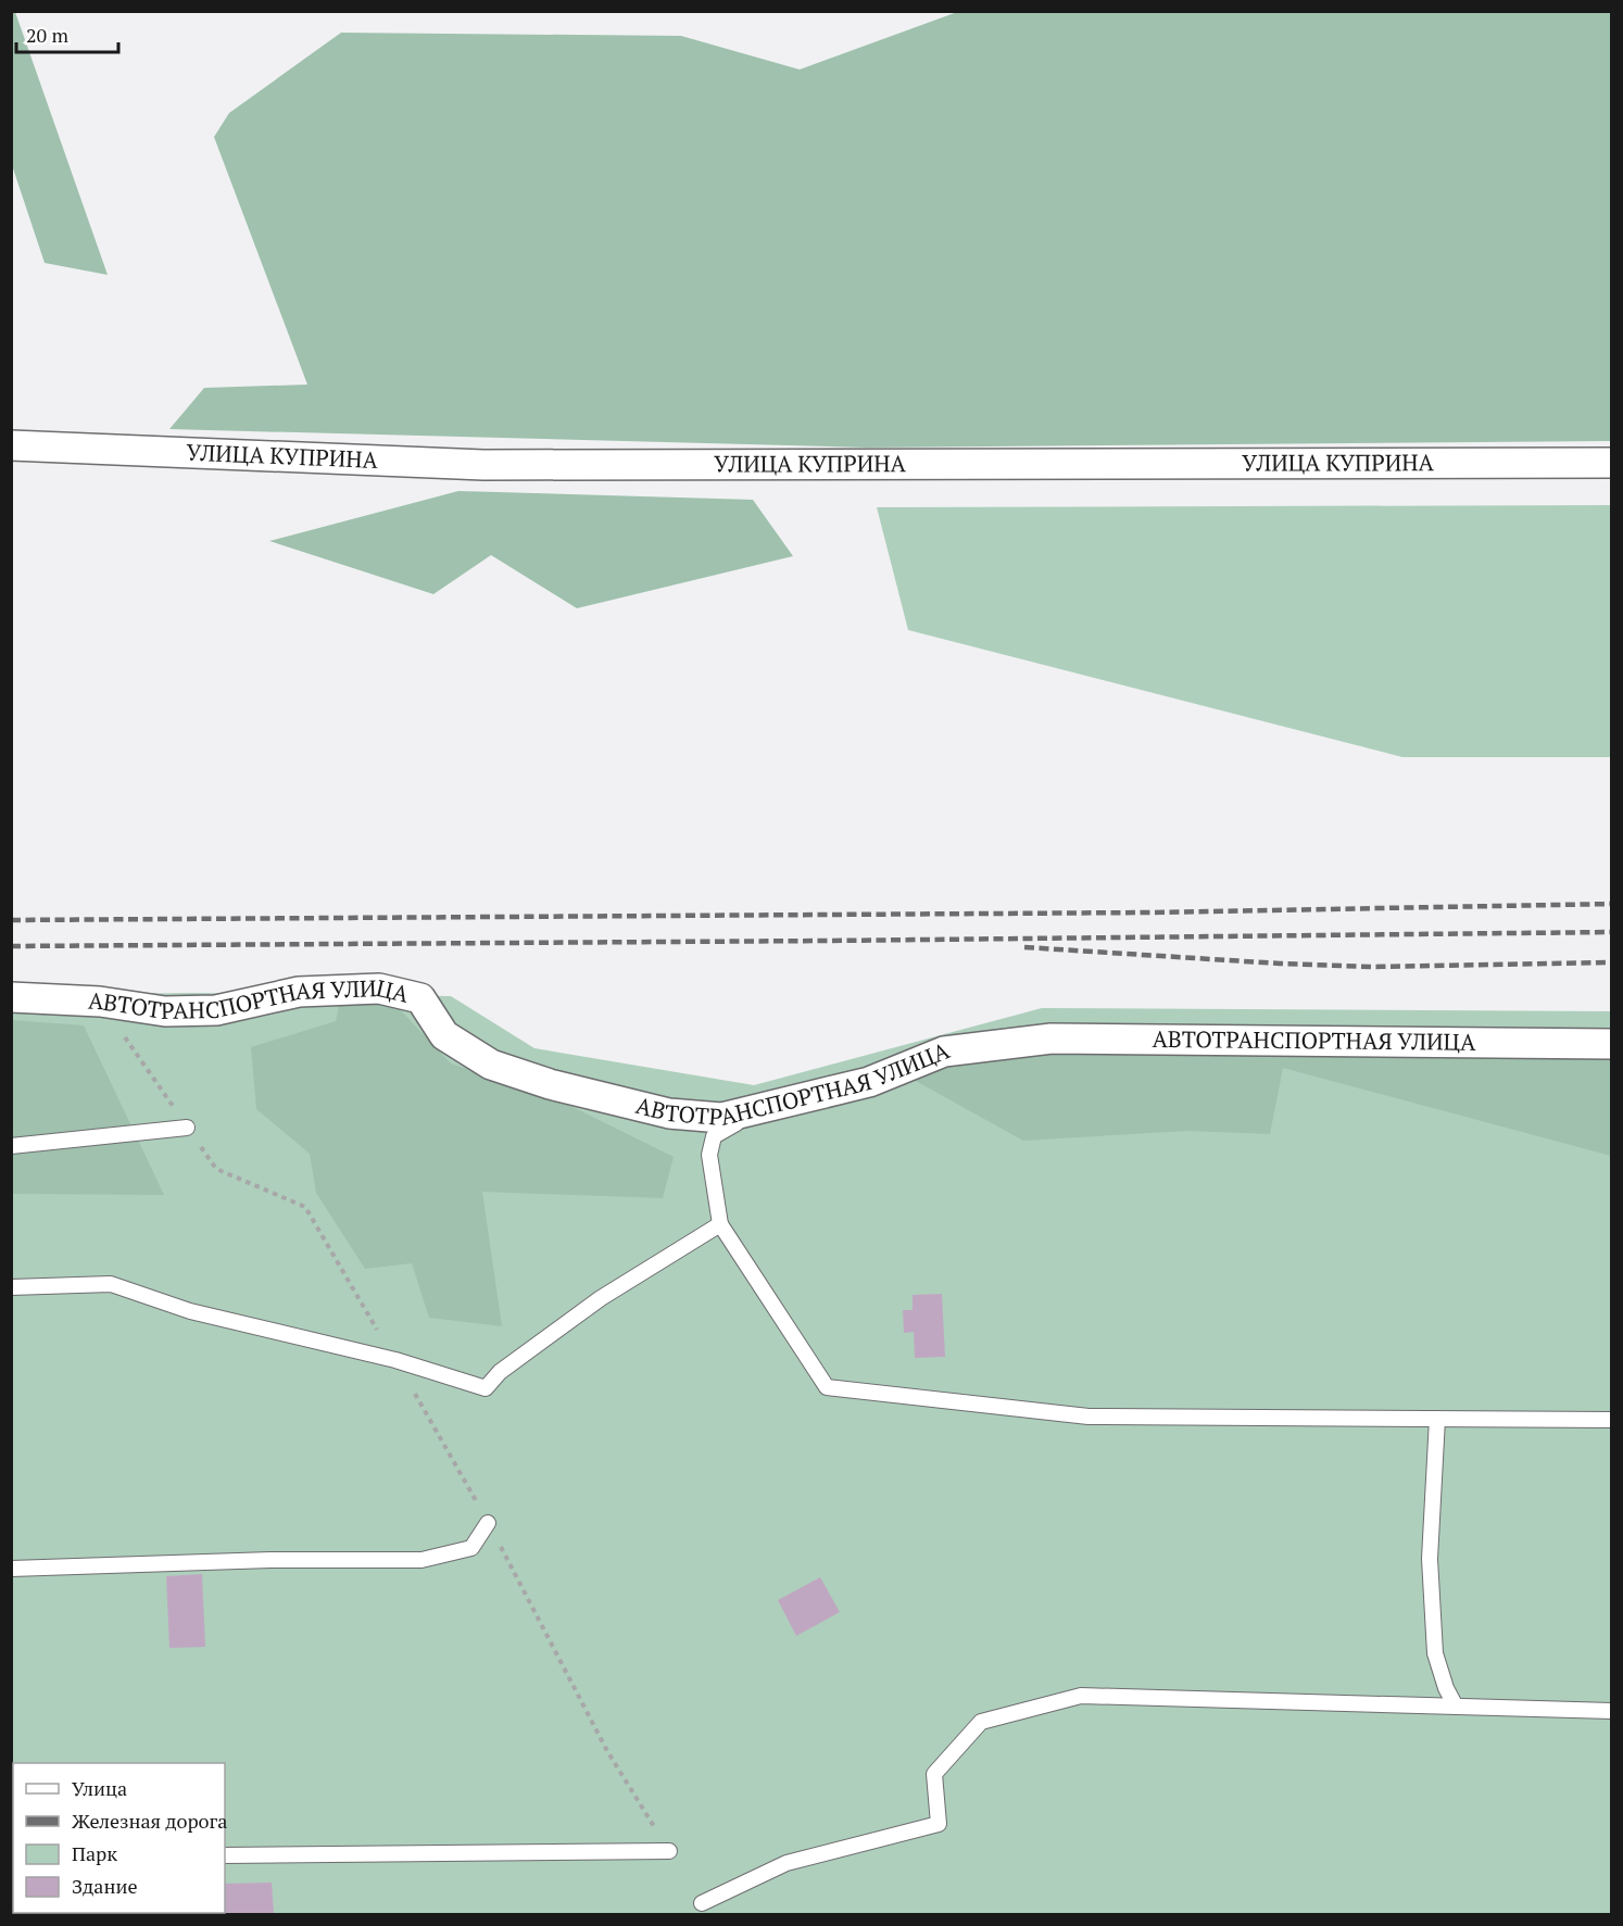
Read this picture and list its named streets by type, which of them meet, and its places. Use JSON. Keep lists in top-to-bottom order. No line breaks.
{"streets":{"street":["УЛИЦА КУПРИНА","АВТОТРАНСПОРТНАЯ УЛИЦА"]},"legend":["Улица","Железная дорога","Парк","Здание"],"scale_bar":"20 m"}
